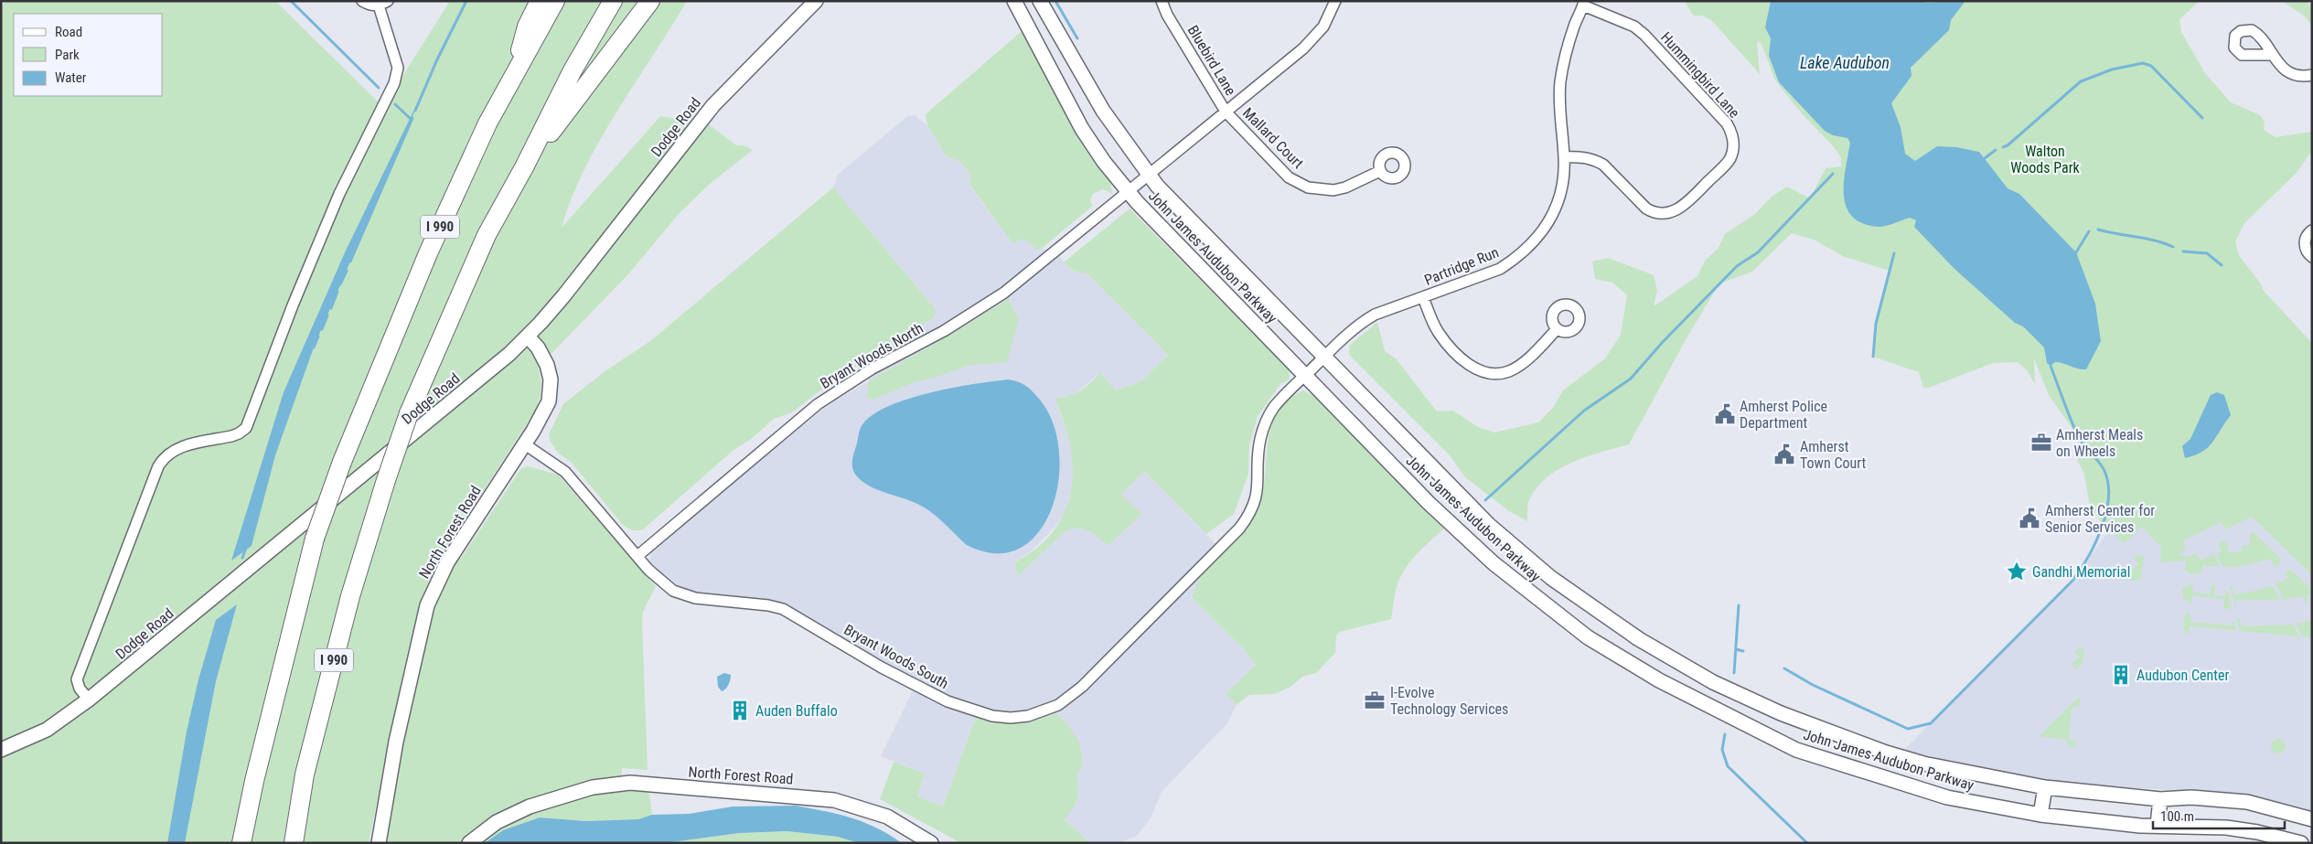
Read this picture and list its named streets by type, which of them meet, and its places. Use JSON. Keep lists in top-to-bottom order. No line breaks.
{"streets":{"highway":["I 990"],"main road":["Dodge Road","John James Audubon Parkway","North Forest Road"],"street":["Bluebird Lane","Hummingbird Lane","Mallard Court","Partridge Run","Bryant Woods North","Bryant Woods South"]},"crossings":[["Bluebird Lane","Mallard Court"],["Hummingbird Lane","Partridge Run"],["Dodge Road","North Forest Road"],["John James Audubon Parkway","Partridge Run"],["John James Audubon Parkway","Bryant Woods North"],["John James Audubon Parkway","Bryant Woods South"],["Partridge Run","Bryant Woods South"],["Bryant Woods North","Bryant Woods South"],["North Forest Road","Bryant Woods South"]],"water":["Lake Audubon"],"parks":["Walton Woods Park"],"places":{"public building":["Amherst Police Department","Amherst Town Court","Amherst Center for Senior Services"],"office":["Amherst Meals on Wheels","I-Evolve Technology Services"],"place":["Gandhi Memorial"],"building":["Audubon Center","Auden Buffalo"]},"legend":["Road","Park","Water"],"scale_bar":"100 m"}
